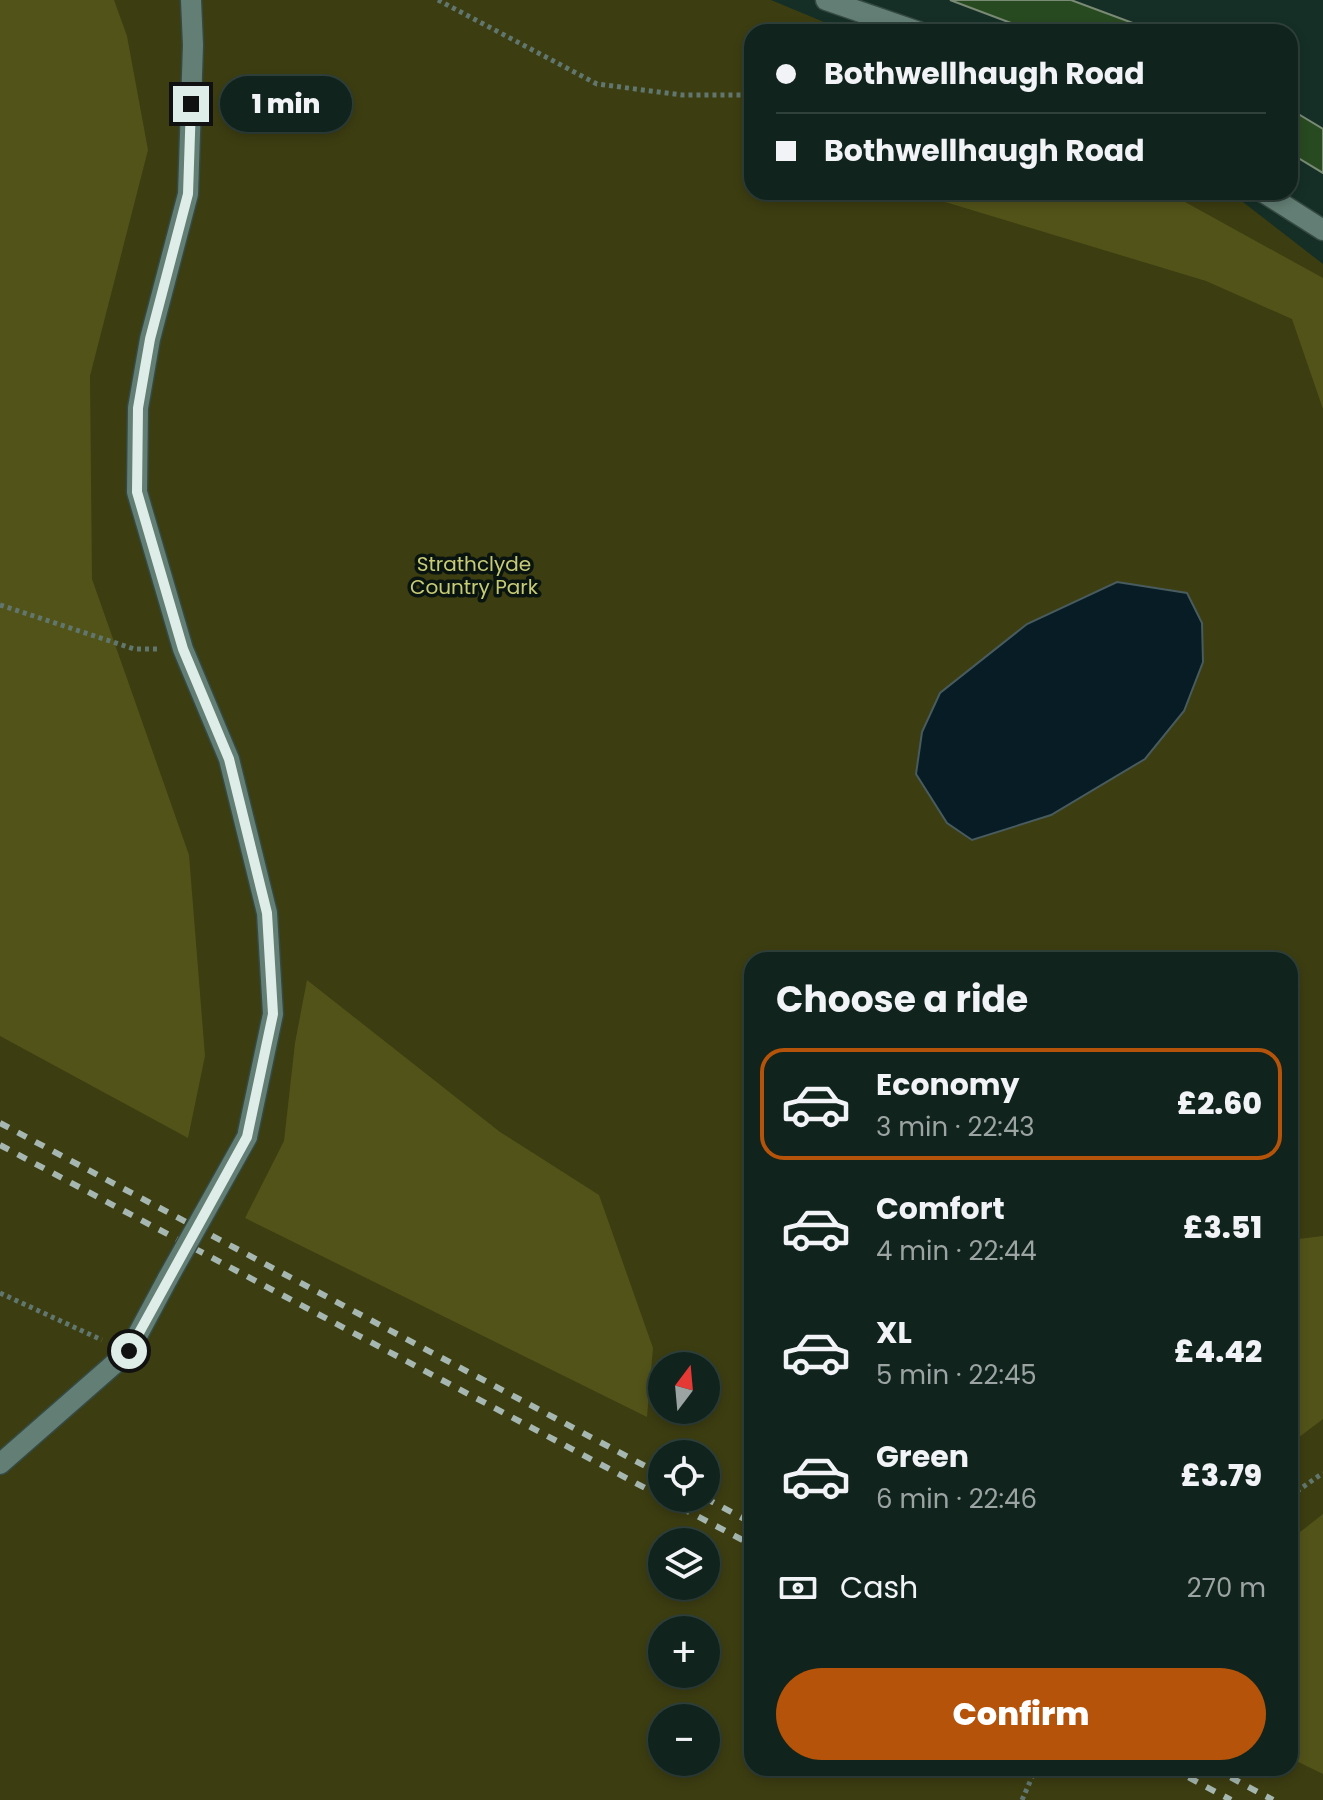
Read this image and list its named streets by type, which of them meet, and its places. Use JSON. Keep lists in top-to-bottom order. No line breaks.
{"parks":["Strathclyde Country Park"],"north":"top","page":{"banner":["Bothwellhaugh Road","Bothwellhaugh Road"],"bubble":"1 min","heading":"Choose a ride","list":[{"name":"Economy","note":"3 min · 22:43","value":"£2.60"},{"name":"Comfort","note":"4 min · 22:44","value":"£3.51"},{"name":"XL","note":"5 min · 22:45","value":"£4.42"},{"name":"Green","note":"6 min · 22:46","value":"£3.79"}],"map_buttons":["+","−"],"pay":["Cash","270 m"],"buttons":"Confirm"}}
